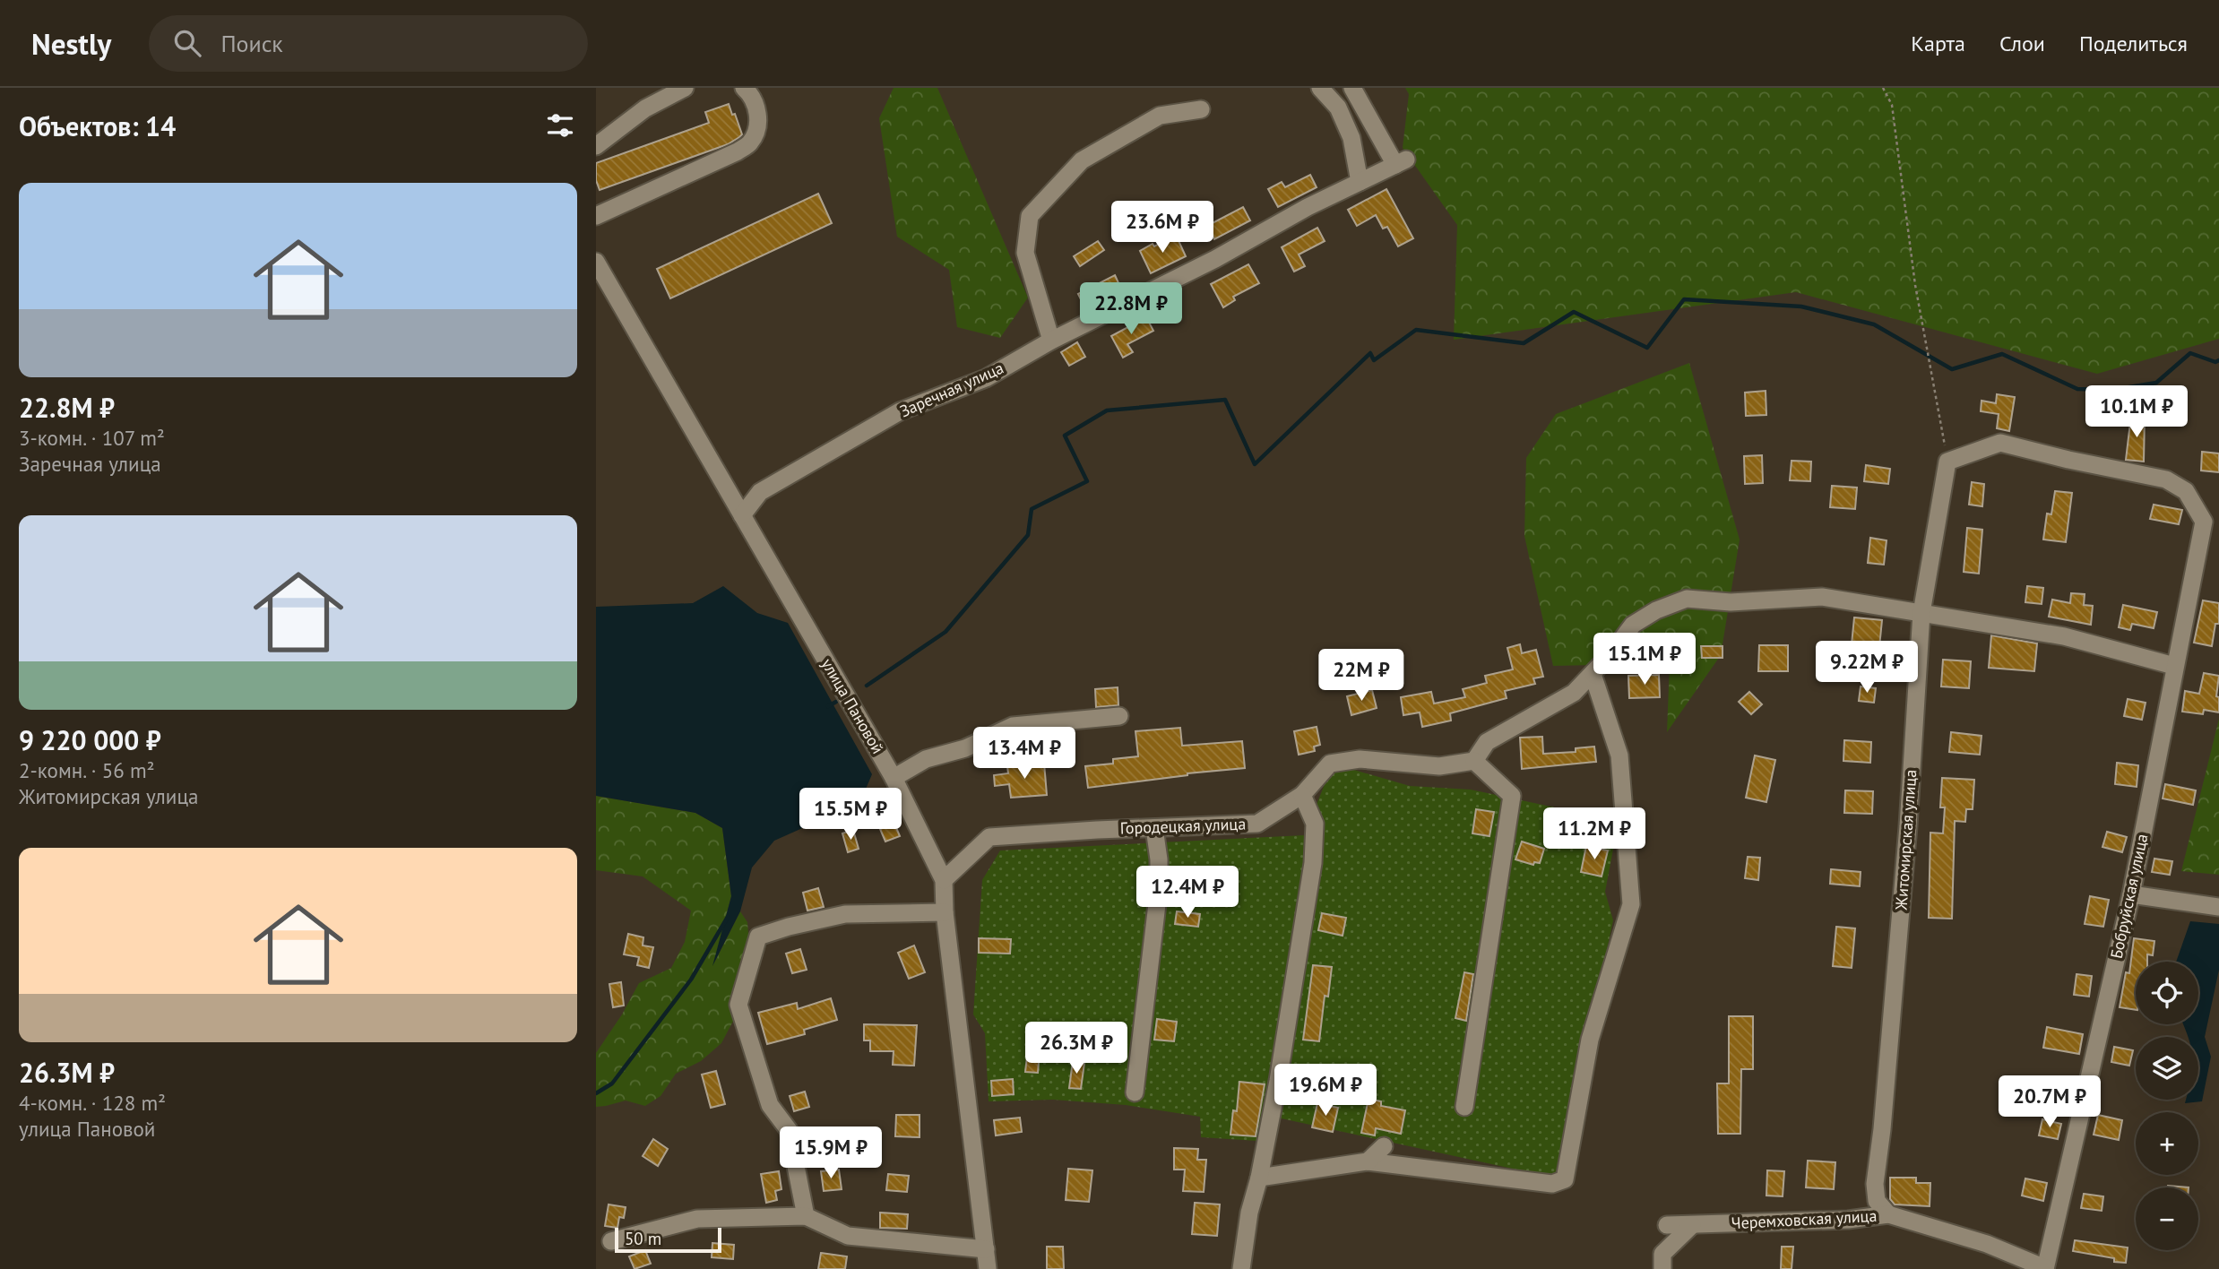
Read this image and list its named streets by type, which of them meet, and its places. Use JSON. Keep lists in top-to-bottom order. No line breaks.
{"streets":{"street":["Заречная улица","улица Пановой","Городецкая улица","Житомирская улица","Бобруйская улица","Черемховская улица"]},"crossings":[["Заречная улица","улица Пановой"],["улица Пановой","Городецкая улица"],["Житомирская улица","Бобруйская улица"],["Житомирская улица","Черемховская улица"],["Бобруйская улица","Черемховская улица"]],"scale_bar":"50 m","page":{"header":"Nestly","search":"Поиск","nav":["Карта","Слои","Поделиться"],"heading":"Объектов: 14","list":[{"name":"22.8M ₽","note":"3-комн. · 107 m² · Заречная улица"},{"name":"9 220 000 ₽","note":"2-комн. · 56 m² · Житомирская улица"},{"name":"26.3M ₽","note":"4-комн. · 128 m² · улица Пановой"}],"price":["23.6M ₽","22.8M ₽","10.1M ₽","15.1M ₽","9.22M ₽","22M ₽","13.4M ₽","15.5M ₽","11.2M ₽","12.4M ₽","26.3M ₽","19.6M ₽","20.7M ₽","15.9M ₽"],"map_buttons":["+","−"],"scale":"50 m"}}
